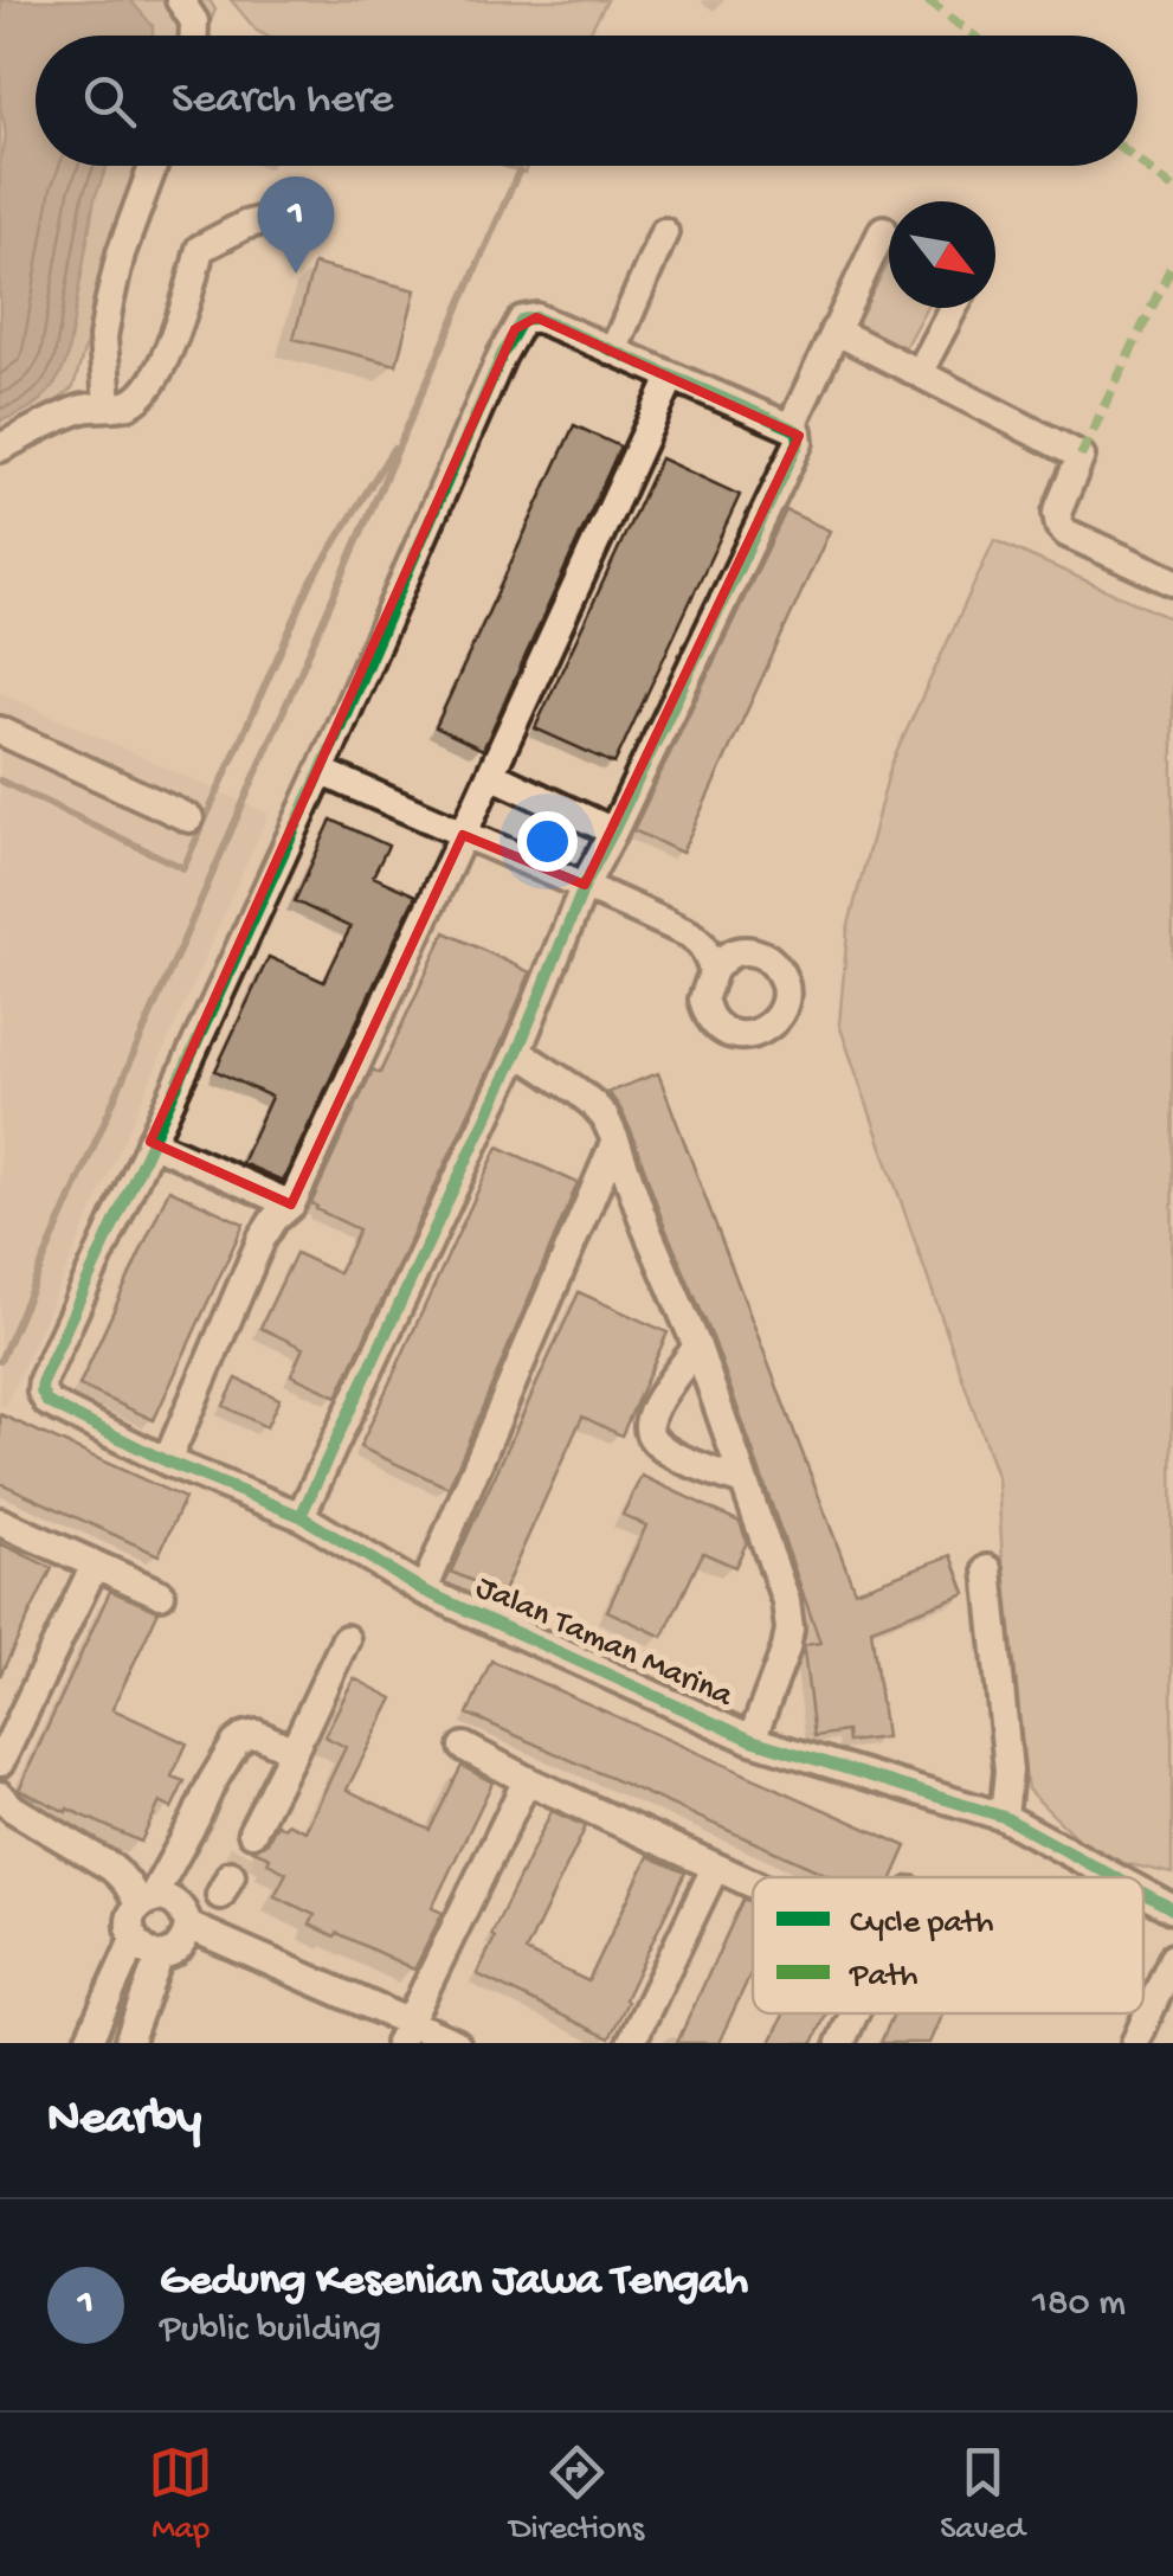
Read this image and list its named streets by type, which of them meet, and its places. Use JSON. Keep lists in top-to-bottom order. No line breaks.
{"streets":{"street":["Jalan Taman Marina"]},"legend":["Cycle path","Path"],"north":"bottom right","page":{"search":"Search here","pins":"1","heading":"Nearby","list":[{"mark":"1","name":"Gedung Kesenian Jawa Tengah","note":"Public building","value":"180 m"}],"nav":["Map","Directions","Saved"]}}
